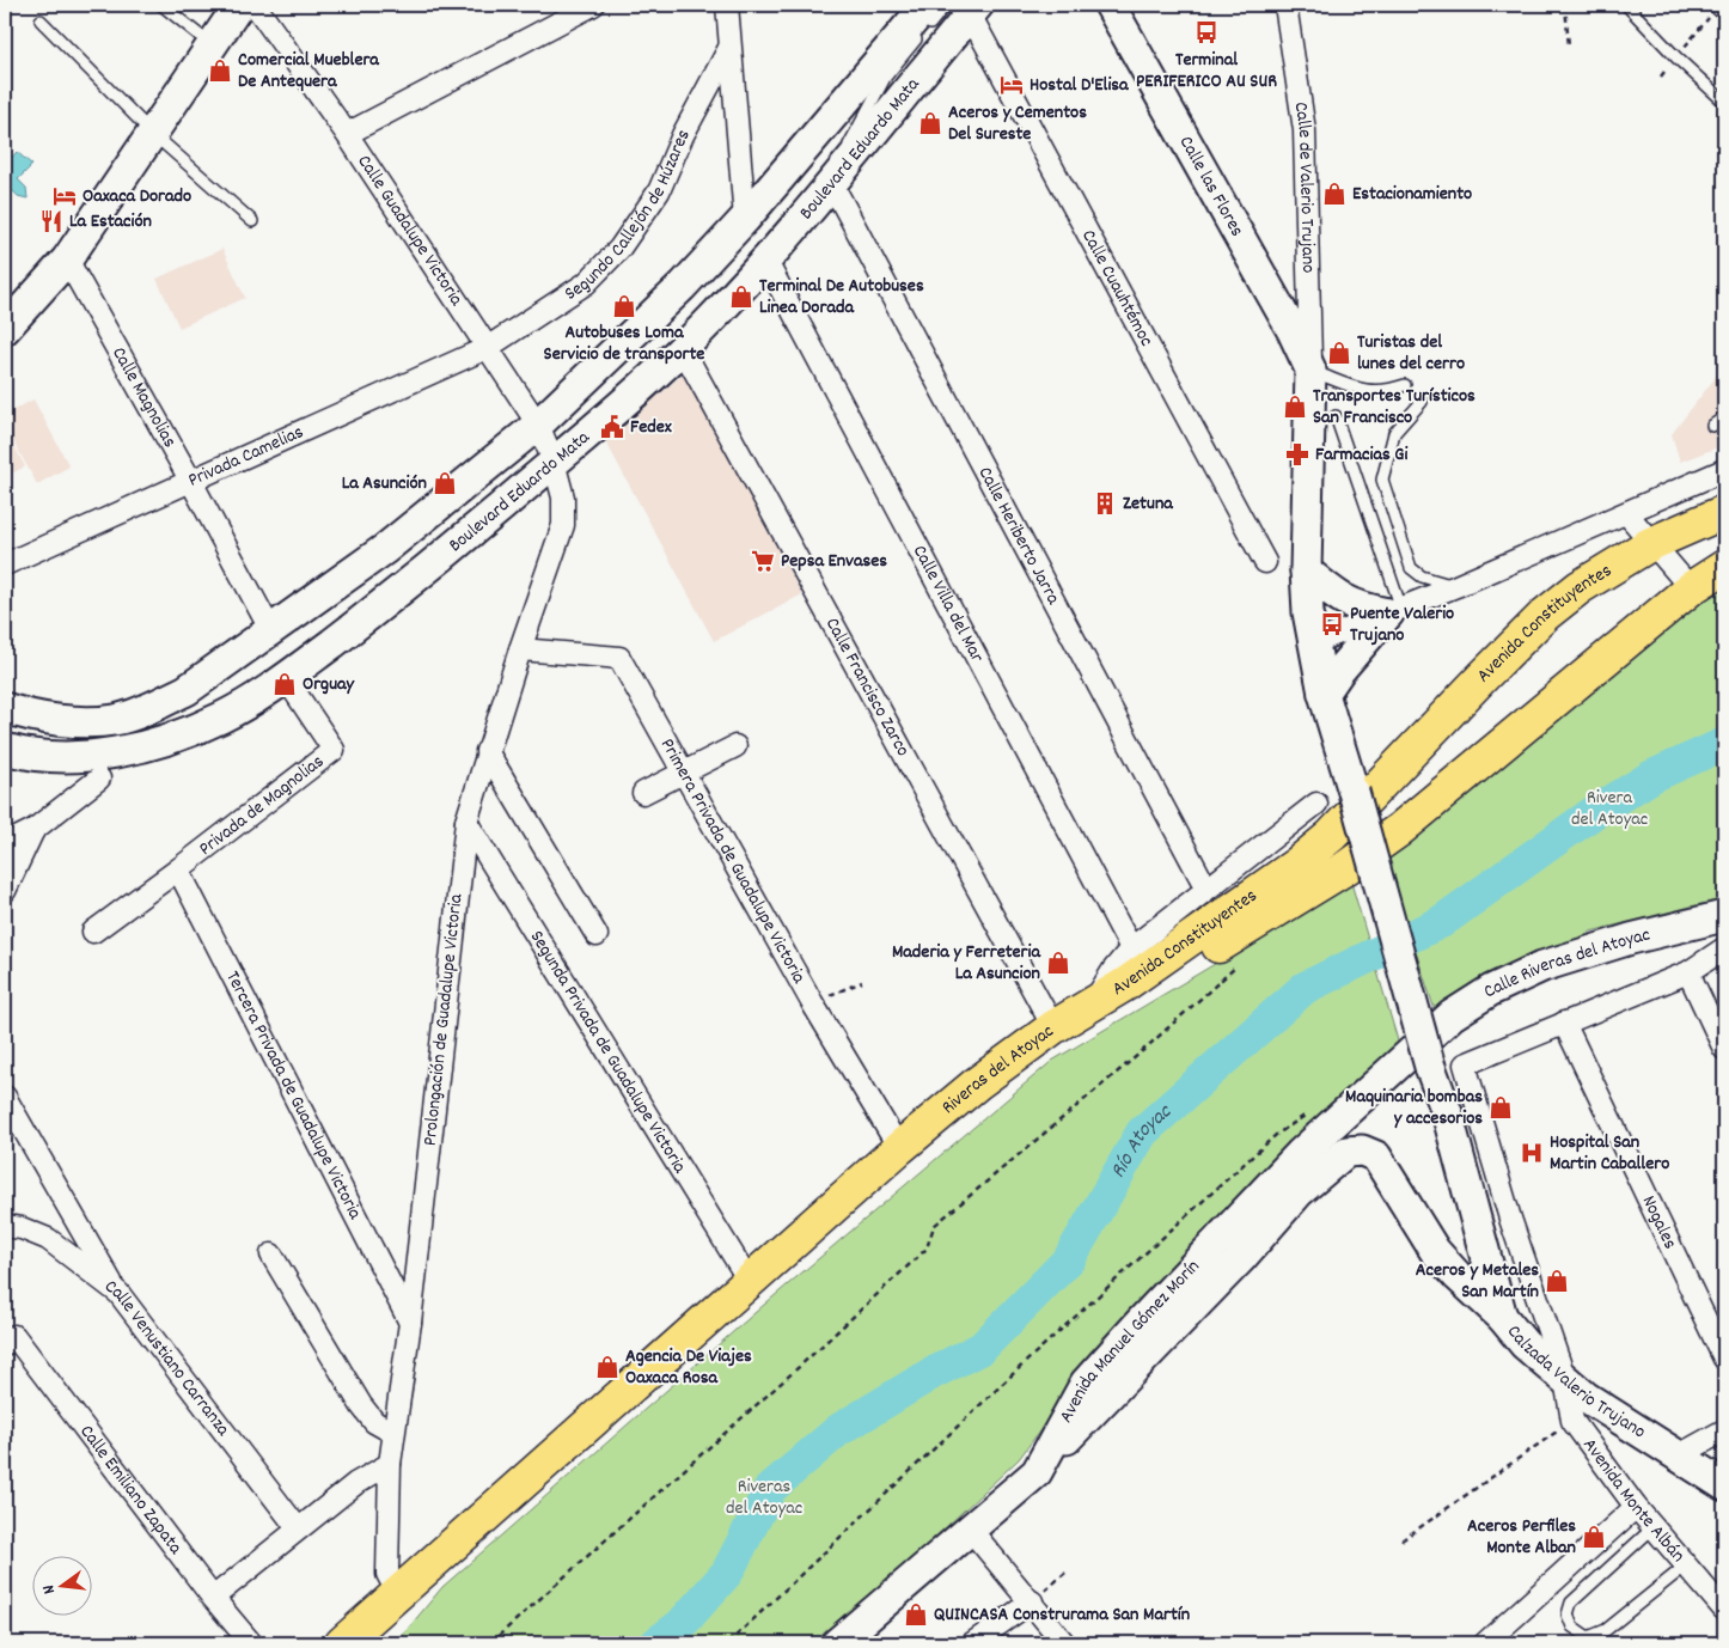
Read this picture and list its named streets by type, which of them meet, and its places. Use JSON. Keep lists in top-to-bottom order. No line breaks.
{"streets":{"main road":["Avenida Constituyentes","Riveras del Atoyac"],"street":["Boulevard Eduardo Mata","Calle las Flores","Calle de Valerio Trujano","Segundo Callejón de Húzares","Calle Guadalupe Victoria","Calle Cuauhtémoc","Calle Magnolias","Privada Camelias","Calle Heriberto Jarra","Calle Villa del Mar","Calle Francisco Zarco","Privada de Magnolias","Primera Privada de Guadalupe Victoria","Calle Riveras del Atoyac","Prolongación de Guadalupe Victoria","Segunda Privada de Guadalupe Victoria","Tercera Privada de Guadalupe Victoria","Nogales","Avenida Manuel Gómez Morín","Calle Venustiano Carranza","Calzada Valerio Trujano","Calle Emiliano Zapata","Avenida Monte Albán"]},"crossings":[["Boulevard Eduardo Mata","Calle Guadalupe Victoria"],["Boulevard Eduardo Mata","Calle Cuauhtémoc"],["Boulevard Eduardo Mata","Calle Magnolias"],["Boulevard Eduardo Mata","Calle Heriberto Jarra"],["Boulevard Eduardo Mata","Calle Villa del Mar"],["Boulevard Eduardo Mata","Calle Francisco Zarco"],["Boulevard Eduardo Mata","Privada de Magnolias"],["Boulevard Eduardo Mata","Prolongación de Guadalupe Victoria"],["Calle las Flores","Calle de Valerio Trujano"],["Calle las Flores","Calzada Valerio Trujano"],["Calle de Valerio Trujano","Calzada Valerio Trujano"],["Segundo Callejón de Húzares","Calle Guadalupe Victoria"],["Segundo Callejón de Húzares","Privada Camelias"],["Calle Guadalupe Victoria","Privada Camelias"],["Calle Guadalupe Victoria","Prolongación de Guadalupe Victoria"],["Calle Magnolias","Privada Camelias"],["Avenida Constituyentes","Riveras del Atoyac"],["Calle Francisco Zarco","Riveras del Atoyac"],["Privada de Magnolias","Tercera Privada de Guadalupe Victoria"],["Primera Privada de Guadalupe Victoria","Prolongación de Guadalupe Victoria"],["Primera Privada de Guadalupe Victoria","Riveras del Atoyac"],["Calle Riveras del Atoyac","Avenida Manuel Gómez Morín"],["Calle Riveras del Atoyac","Calzada Valerio Trujano"],["Prolongación de Guadalupe Victoria","Segunda Privada de Guadalupe Victoria"],["Prolongación de Guadalupe Victoria","Riveras del Atoyac"],["Prolongación de Guadalupe Victoria","Tercera Privada de Guadalupe Victoria"],["Segunda Privada de Guadalupe Victoria","Riveras del Atoyac"],["Nogales","Avenida Monte Albán"],["Avenida Manuel Gómez Morín","Calzada Valerio Trujano"],["Calzada Valerio Trujano","Avenida Monte Albán"]],"water":["Río Atoyac"],"parks":["Rivera del Atoyac","Riveras del Atoyac"],"places":{"bus stop":["Terminal PERIFERICO AU SUR","Puente Valerio Trujano"],"shop":["Comercial Mueblera De Antequera","Aceros y Cementos Del Sureste","Estacionamiento","Terminal De Autobuses Linea Dorada","Autobuses Loma Servicio de transporte","Turistas del lunes del cerro","Transportes Turísticos San Francisco","La Asunción","Orguay","Maderia y Ferreteria La Asuncion","Maquinaria bombas y accesorios","Aceros y Metales San Martín","Agencia De Viajes Oaxaca Rosa","Aceros Perfiles Monte Alban","QUINCASA Construrama San Martín"],"hotel":["Hostal D'Elisa","Oaxaca Dorado"],"restaurant":["La Estación"],"public building":["Fedex"],"pharmacy":["Farmacias Gi"],"building":["Zetuna"],"supermarket":["Pepsa Envases"],"hospital":["Hospital San Martin Caballero"]},"north":"left"}
